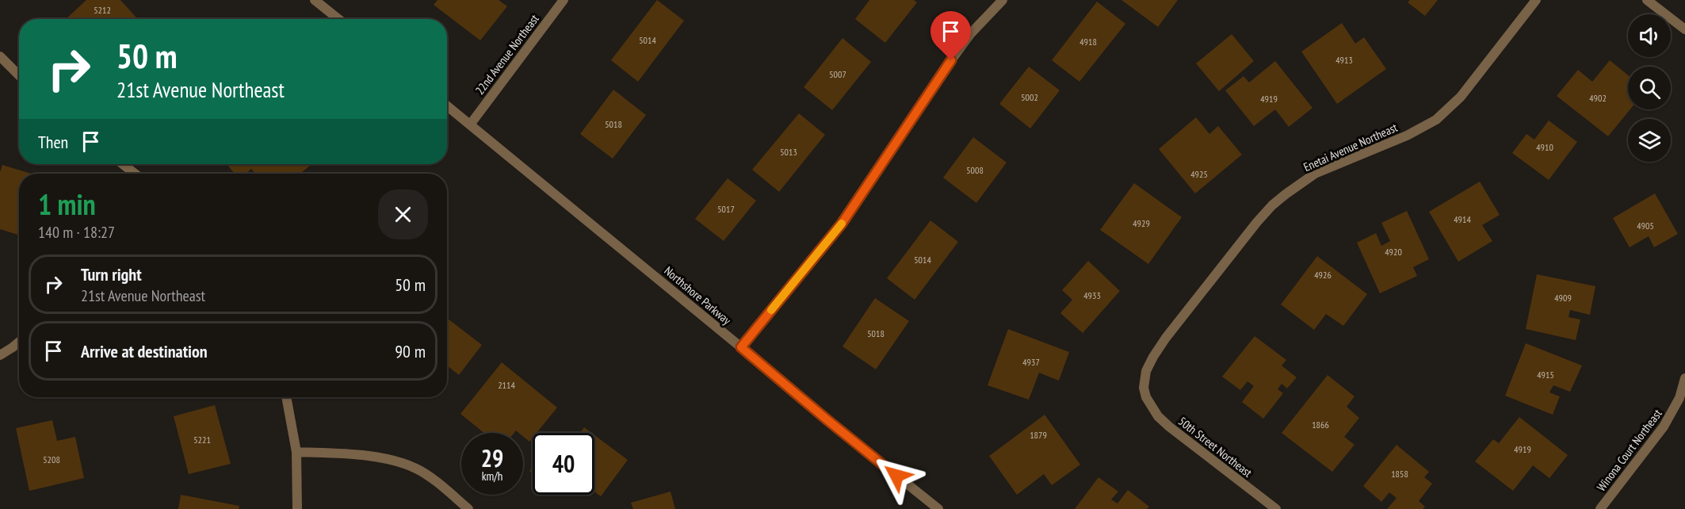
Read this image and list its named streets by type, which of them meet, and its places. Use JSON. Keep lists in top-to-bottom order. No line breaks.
{"streets":{"street":["22nd Avenue Northeast","Enetai Avenue Northeast","Northshore Parkway","50th Street Northeast","Winona Court Northeast"]},"crossings":[["22nd Avenue Northeast","Northshore Parkway"],["Enetai Avenue Northeast","50th Street Northeast"]],"house_numbers":["5212","5014","4918","4913","5007","5002","4902","4919","5018","4910","5013","5008","4925","5017","4914","4929","4905","4920","5014","4926","4933","4909","5018","4937","4915","2114","1866","1879","5221","4919","5208","1858"],"page":{"turn":["50 m","21st Avenue Northeast"],"then":"Then","heading":["1 min","140 m · 18:27"],"list":[{"name":"Turn right","note":"21st Avenue Northeast","value":"50 m"},{"name":"Arrive at destination","value":"90 m"}],"speed":"29 km/h","limit":"40"}}
